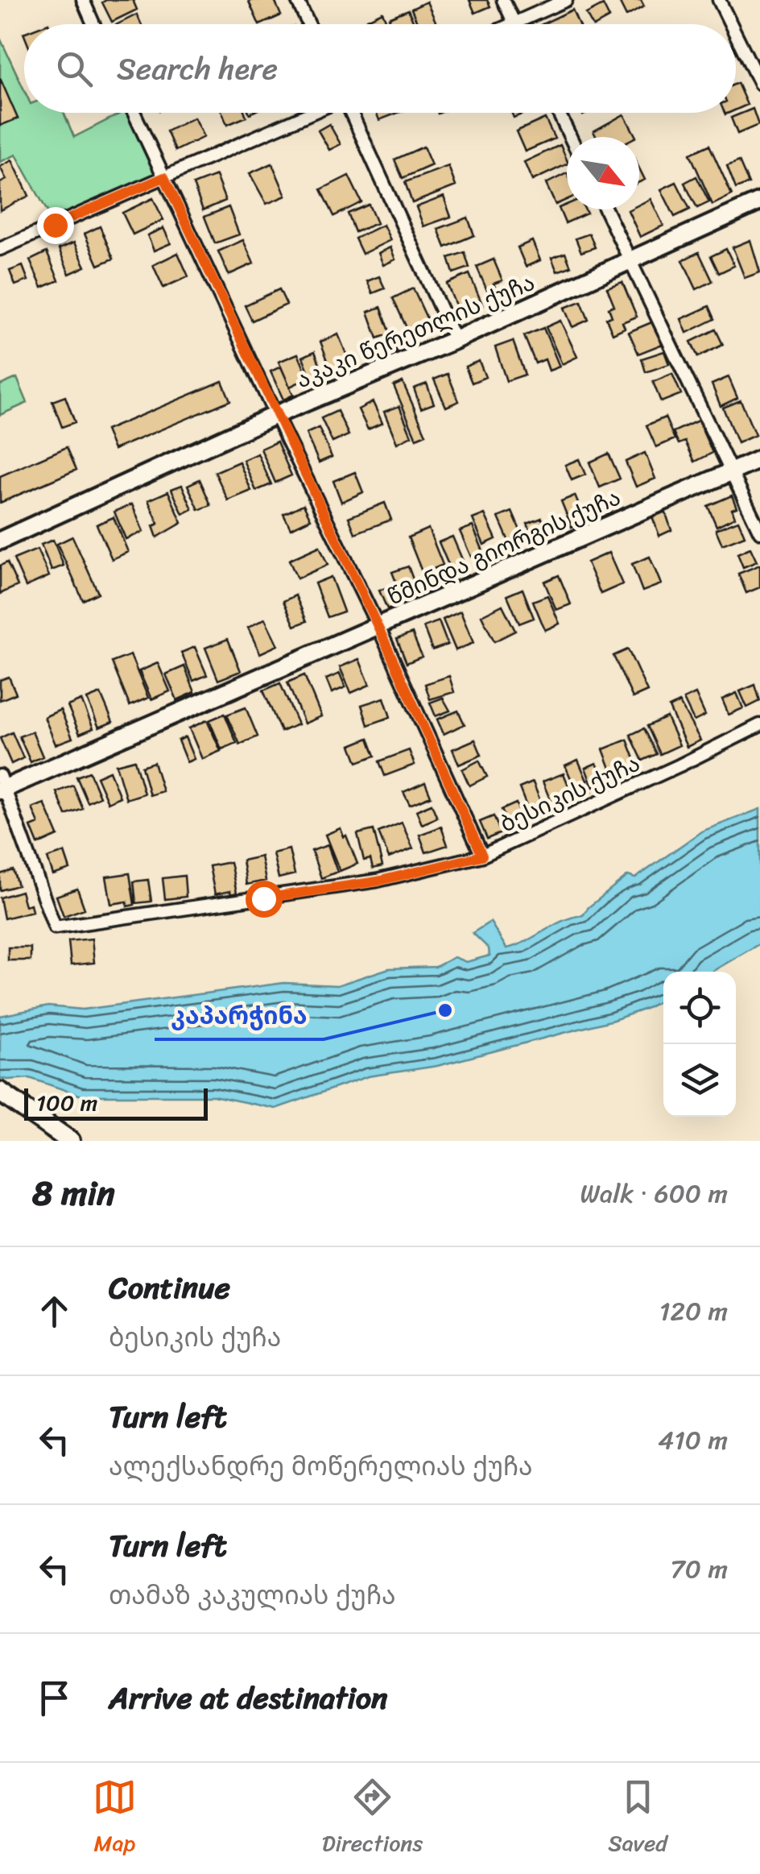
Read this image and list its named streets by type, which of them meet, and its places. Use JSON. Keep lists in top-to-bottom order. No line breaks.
{"streets":{"main road":["აკაკი წერეთლის ქუჩა","წმინდა გიორგის ქუჩა"],"street":["ბესიკის ქუჩა"]},"crossings":[["წმინდა გიორგის ქუჩა","ბესიკის ქუჩა"]],"places":["კაპარჭინა"],"scale_bar":"100 m","north":"bottom right","page":{"search":"Search here","scale":"100 m","heading":["8 min","Walk · 600 m"],"list":[["Continue","ბესიკის ქუჩა","120 m"],["Turn left","ალექსანდრე მოწერელიას ქუჩა","410 m"],["Turn left","თამაზ კაკულიას ქუჩა","70 m"],"Arrive at destination"],"nav":["Map","Directions","Saved"]}}
